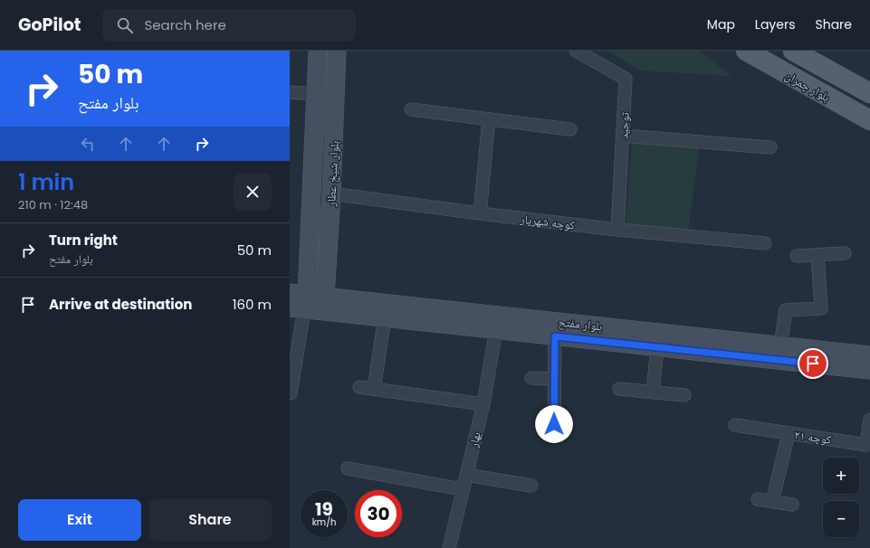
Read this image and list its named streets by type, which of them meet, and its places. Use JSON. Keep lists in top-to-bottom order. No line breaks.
{"streets":{"main road":["بلوار چمران"],"street":["توحید","بلوار شیخ عطار","کوچه شهریار","بلوار مفتح","کوچه ۲۱","بهار"]},"crossings":[["توحید","کوچه شهریار"],["بلوار شیخ عطار","کوچه شهریار"],["بلوار شیخ عطار","بلوار مفتح"],["بلوار مفتح","بهار"]],"page":{"header":"GoPilot","search":"Search here","nav":["Map","Layers","Share"],"turn":["50 m","بلوار مفتح"],"heading":["1 min","210 m · 12:48"],"list":[{"name":"Turn right","note":"بلوار مفتح","value":"50 m"},{"name":"Arrive at destination","value":"160 m"}],"map_buttons":["+","−"],"speed":"19 km/h","limit":"30","buttons":["Exit","Share"]}}
